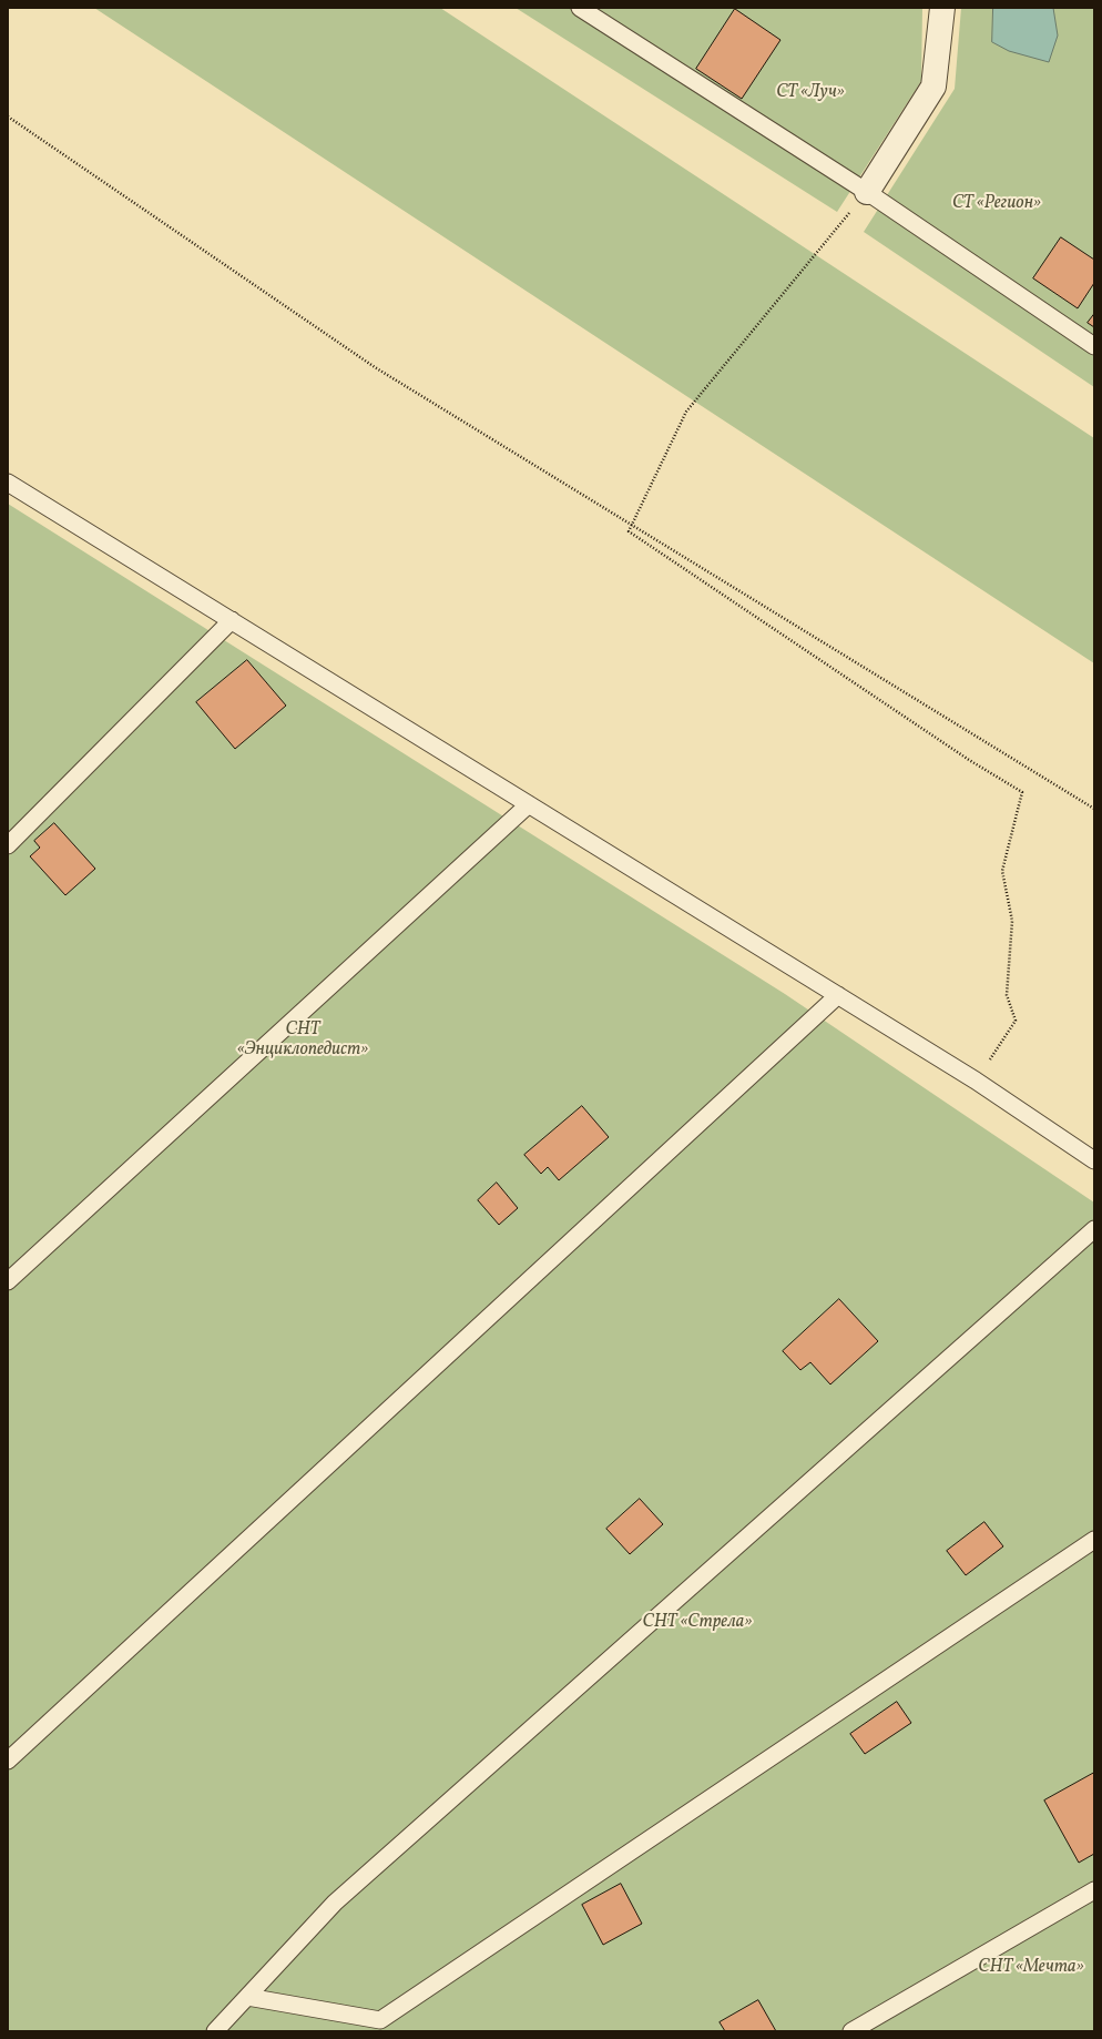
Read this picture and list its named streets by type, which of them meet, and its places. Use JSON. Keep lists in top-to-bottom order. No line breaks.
{"parks":["СТ «Луч»","СТ «Регион»","СНТ «Энциклопедист»","СНТ «Стрела»","СНТ «Мечта»"]}
